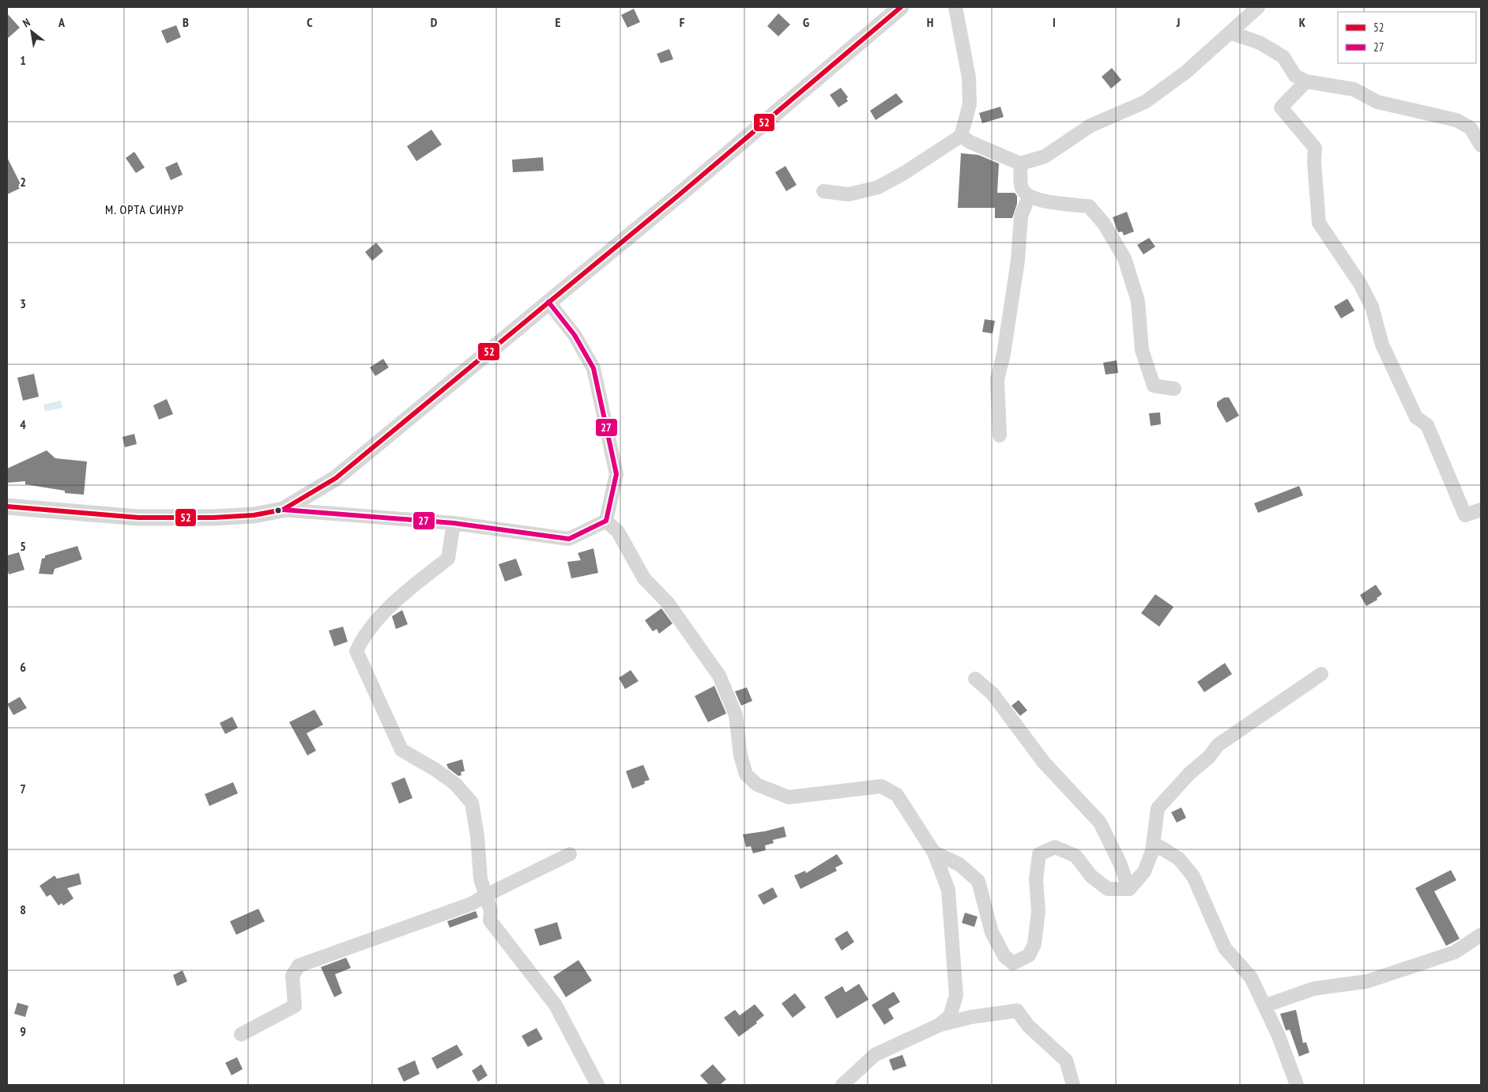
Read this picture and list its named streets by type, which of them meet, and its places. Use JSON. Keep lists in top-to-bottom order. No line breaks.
{"districts":["М. ОРТА СИНУР"],"lines":["transit line 52","transit line 27"],"legend":["52","27"],"north":"top left","grid":{"columns":["A","B","C","D","E","F","G","H","I","J","K"],"rows":["1","2","3","4","5","6","7","8","9"]}}
